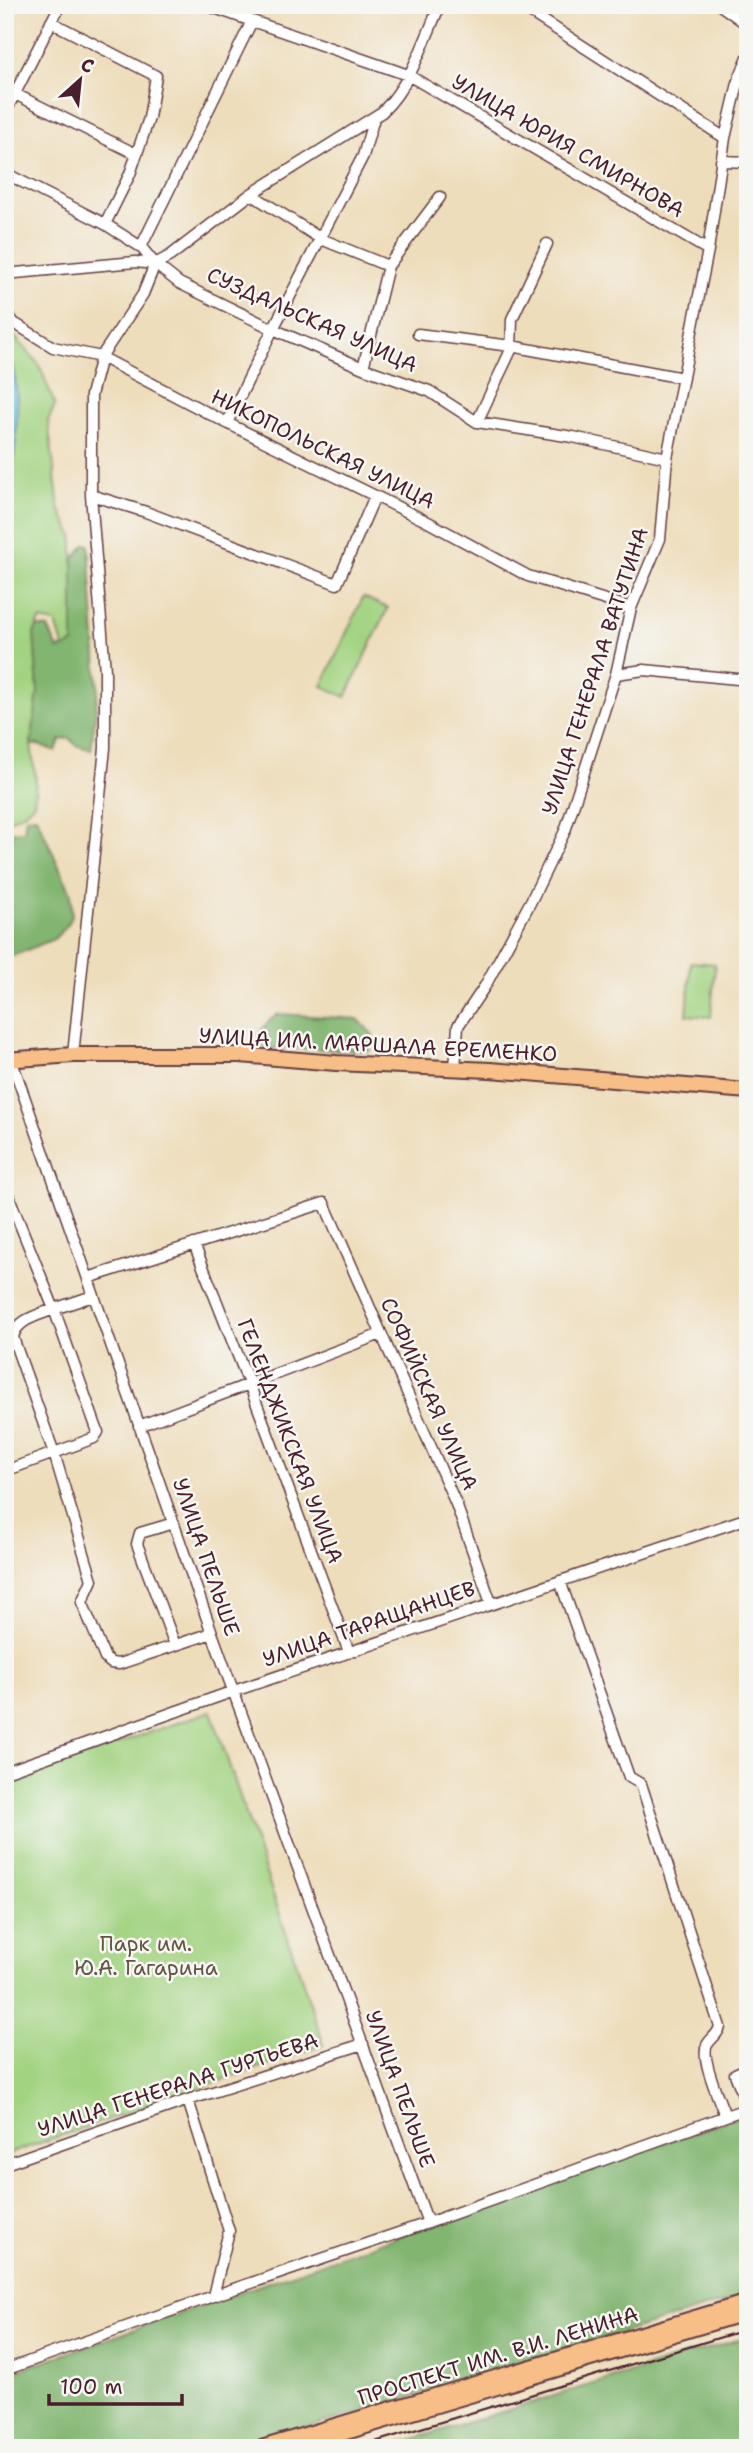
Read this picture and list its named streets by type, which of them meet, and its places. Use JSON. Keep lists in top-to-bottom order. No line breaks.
{"streets":{"highway":["УЛИЦА ИМ. МАРШАЛА ЕРЕМЕНКО"],"main road":["ПРОСПЕКТ ИМ. В.И. ЛЕНИНА"],"street":["УЛИЦА ЮРИЯ СМИРНОВА","СУЗДАЛЬСКАЯ УЛИЦА","НИКОПОЛЬСКАЯ УЛИЦА","УЛИЦА ГЕНЕРАЛА ВАТУТИНА","СОФИЙСКАЯ УЛИЦА","ГЕЛЕНДЖИКСКАЯ УЛИЦА","УЛИЦА ПЕЛЬШЕ","УЛИЦА ТАРАЩАНЦЕВ","УЛИЦА ГЕНЕРАЛА ГУРТЬЕВА"]},"crossings":[["УЛИЦА ЮРИЯ СМИРНОВА","УЛИЦА ГЕНЕРАЛА ВАТУТИНА"],["НИКОПОЛЬСКАЯ УЛИЦА","УЛИЦА ГЕНЕРАЛА ВАТУТИНА"],["УЛИЦА ГЕНЕРАЛА ВАТУТИНА","УЛИЦА ИМ. МАРШАЛА ЕРЕМЕНКО"],["УЛИЦА ИМ. МАРШАЛА ЕРЕМЕНКО","УЛИЦА ПЕЛЬШЕ"],["СОФИЙСКАЯ УЛИЦА","ГЕЛЕНДЖИКСКАЯ УЛИЦА"],["СОФИЙСКАЯ УЛИЦА","УЛИЦА ТАРАЩАНЦЕВ"],["ГЕЛЕНДЖИКСКАЯ УЛИЦА","УЛИЦА ТАРАЩАНЦЕВ"],["УЛИЦА ПЕЛЬШЕ","УЛИЦА ТАРАЩАНЦЕВ"],["УЛИЦА ПЕЛЬШЕ","УЛИЦА ГЕНЕРАЛА ГУРТЬЕВА"]],"parks":["Парк им. Ю.А. Гагарина"],"scale_bar":"100 m","north":"top right"}
